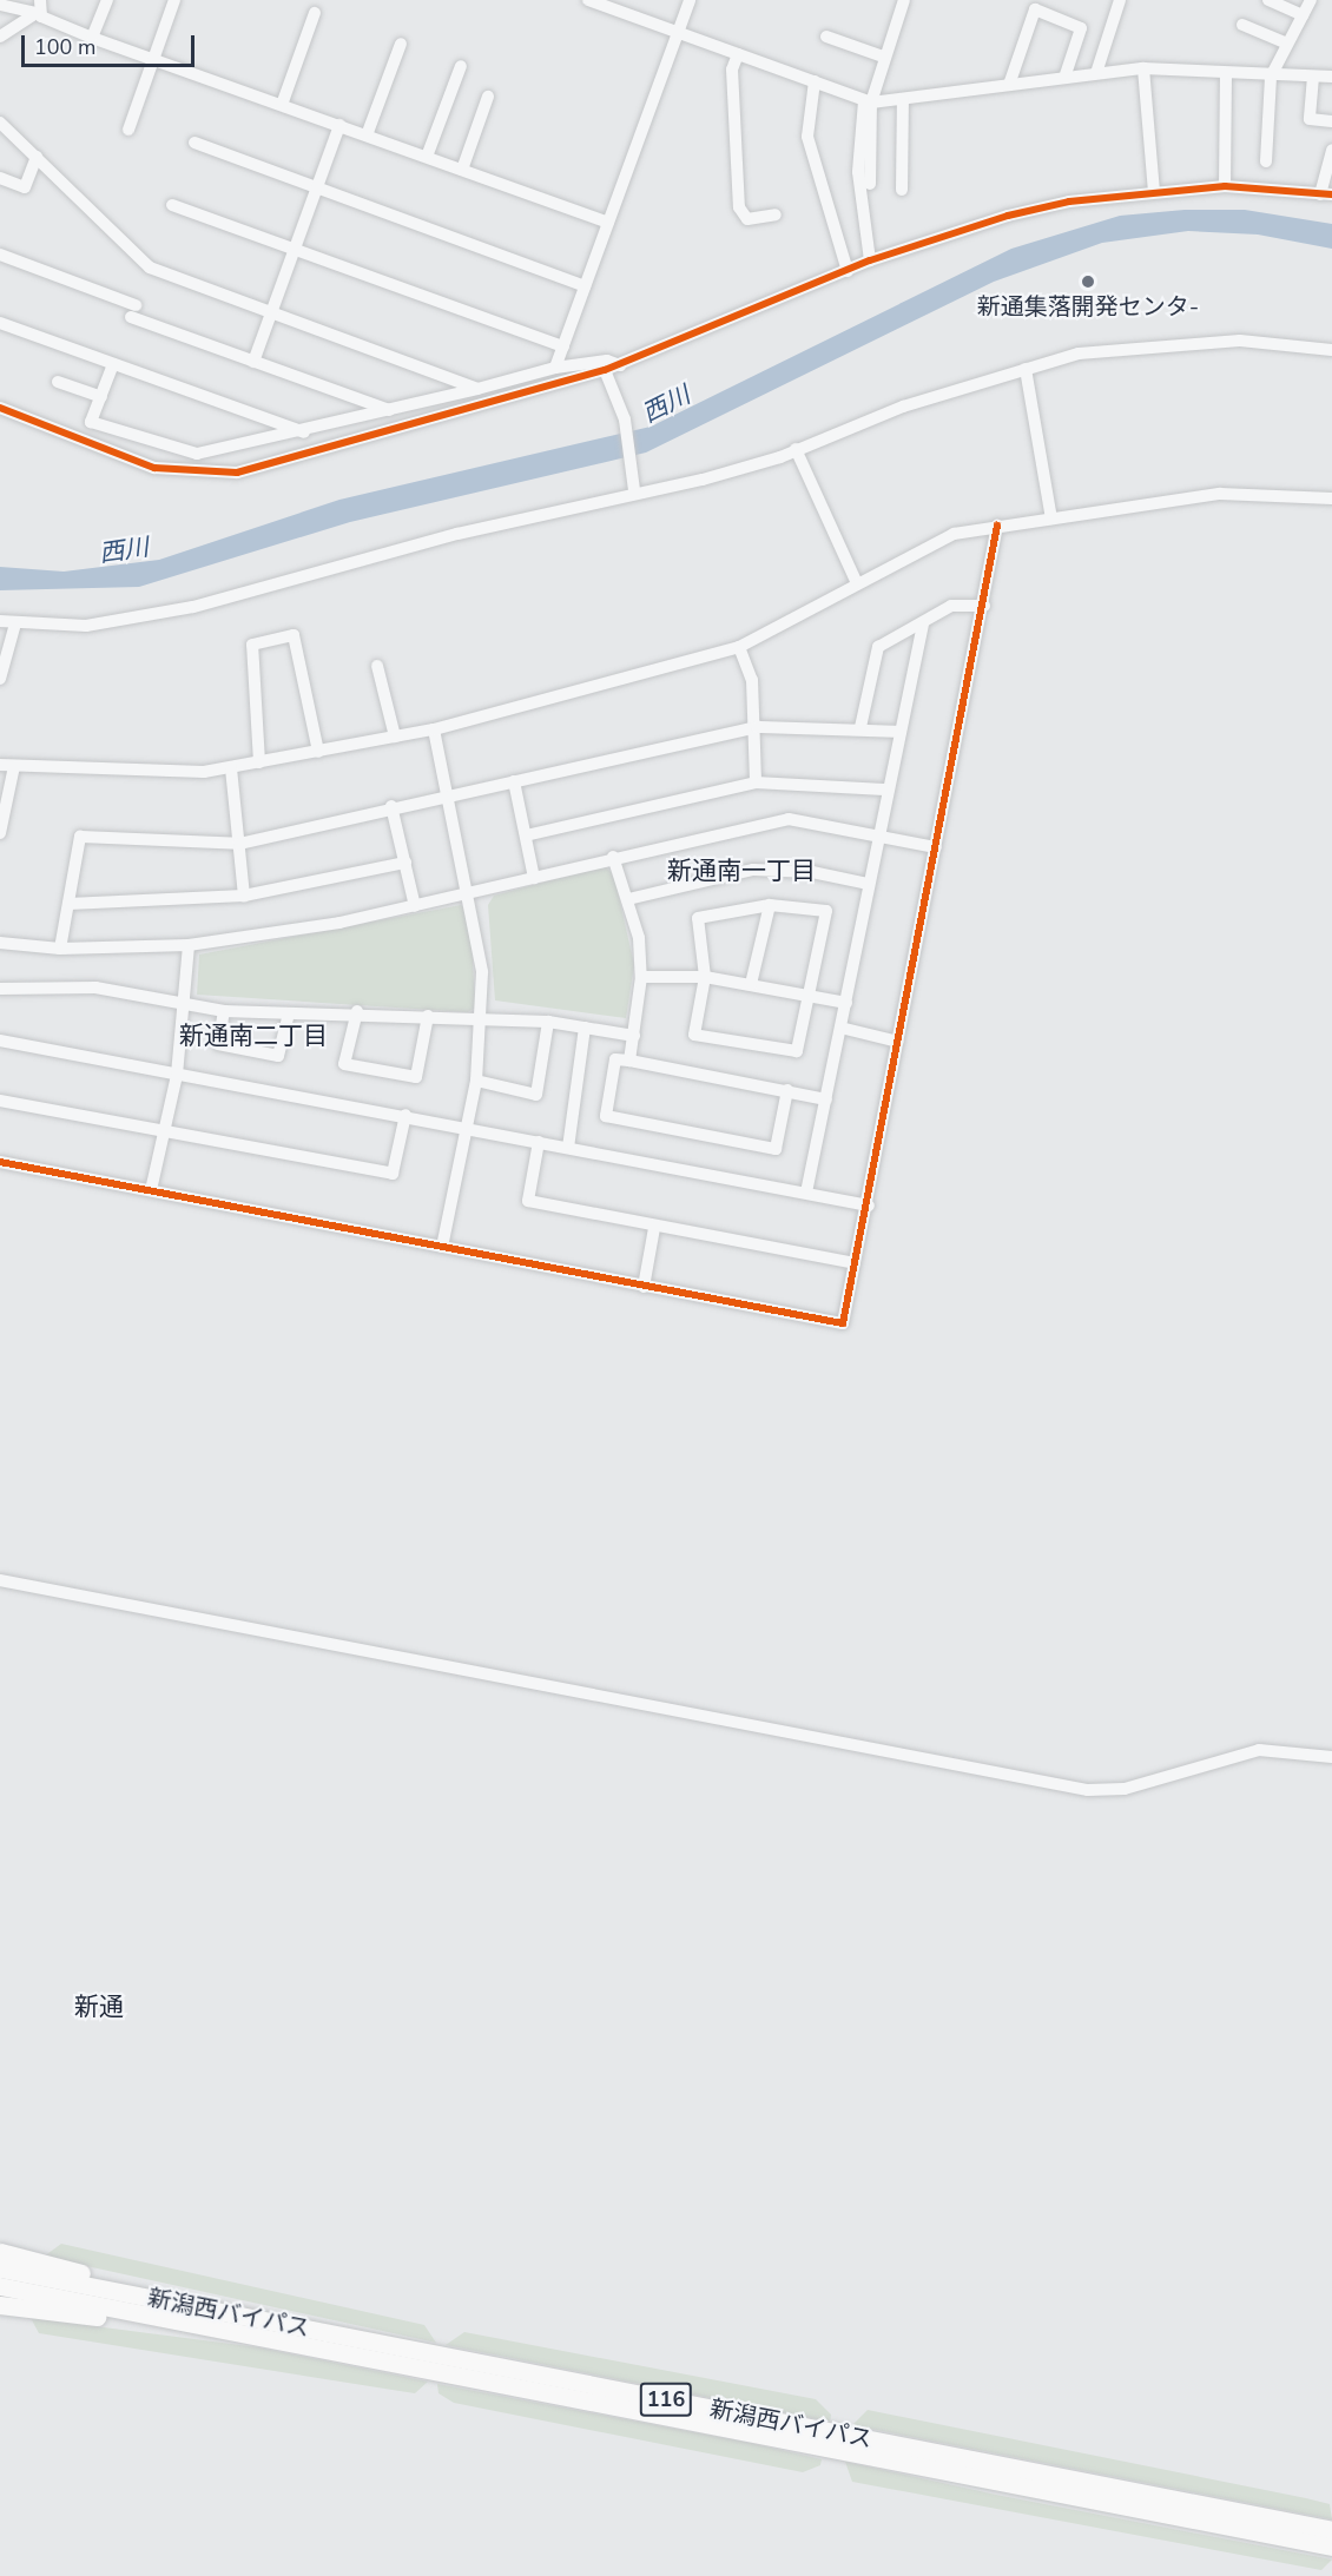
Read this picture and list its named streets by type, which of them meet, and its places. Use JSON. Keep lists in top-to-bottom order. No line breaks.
{"streets":{"highway":["新潟西バイパス","116"]},"districts":["新通南一丁目","新通南二丁目","新通"],"water":["西川"],"places":["新通集落開発センタ-"],"scale_bar":"100 m"}
